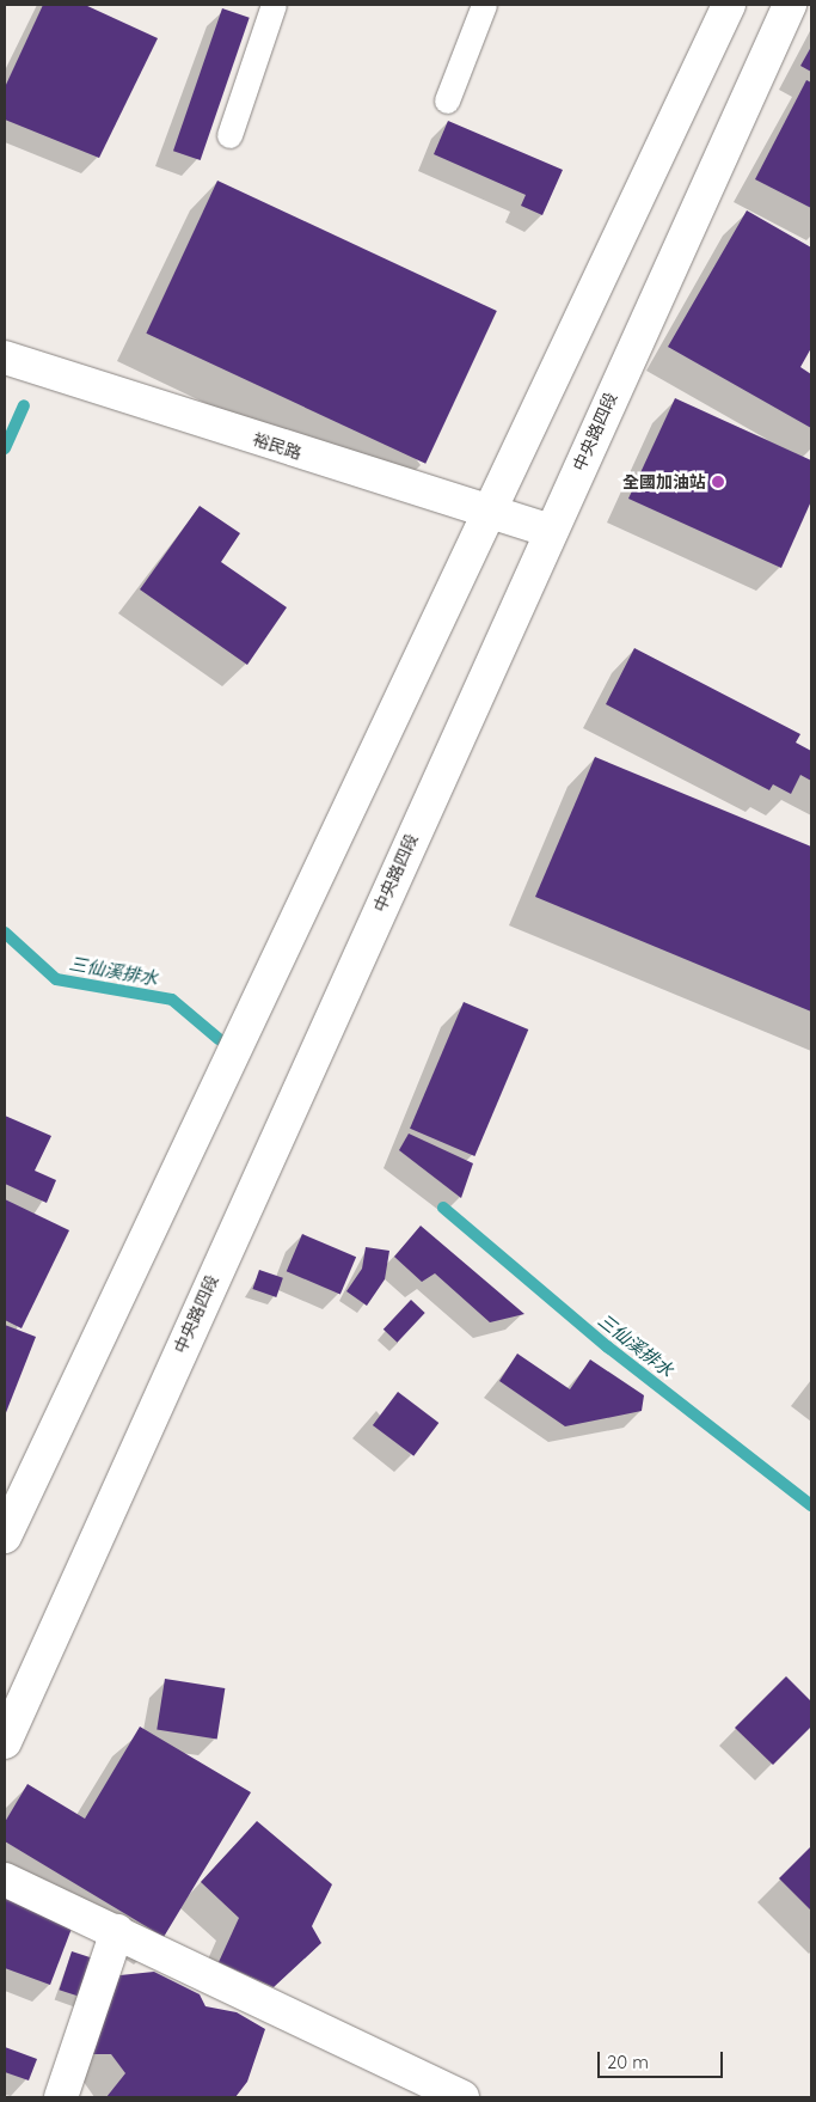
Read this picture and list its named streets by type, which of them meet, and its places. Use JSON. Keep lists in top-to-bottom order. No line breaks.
{"streets":{"street":["中央路四段","裕民路"]},"crossings":[["中央路四段","裕民路"]],"water":["三仙溪排水"],"places":["全國加油站"],"scale_bar":"20 m"}
